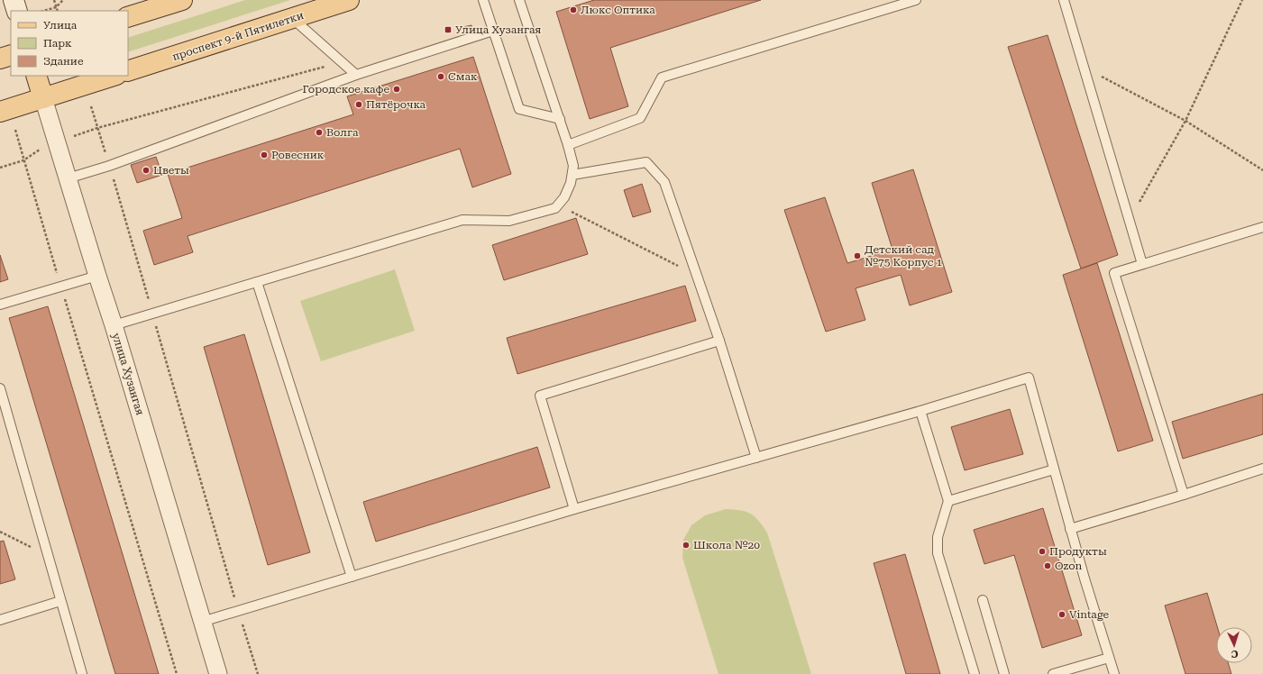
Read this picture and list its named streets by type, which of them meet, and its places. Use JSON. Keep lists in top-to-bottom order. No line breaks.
{"streets":{"main road":["проспект 9-й Пятилетки","улица Хузангая"]},"places":{"other":["Люкс Оптика","Смак","Городское кафе","Пятёрочка","Волга","Ровесник","Цветы","Детский сад №75 Корпус 1","Школа №20","Продукты","Ozon","Vintage"],"transit":["Улица Хузангая"]},"legend":["Улица","Парк","Здание"],"north":"bottom"}
